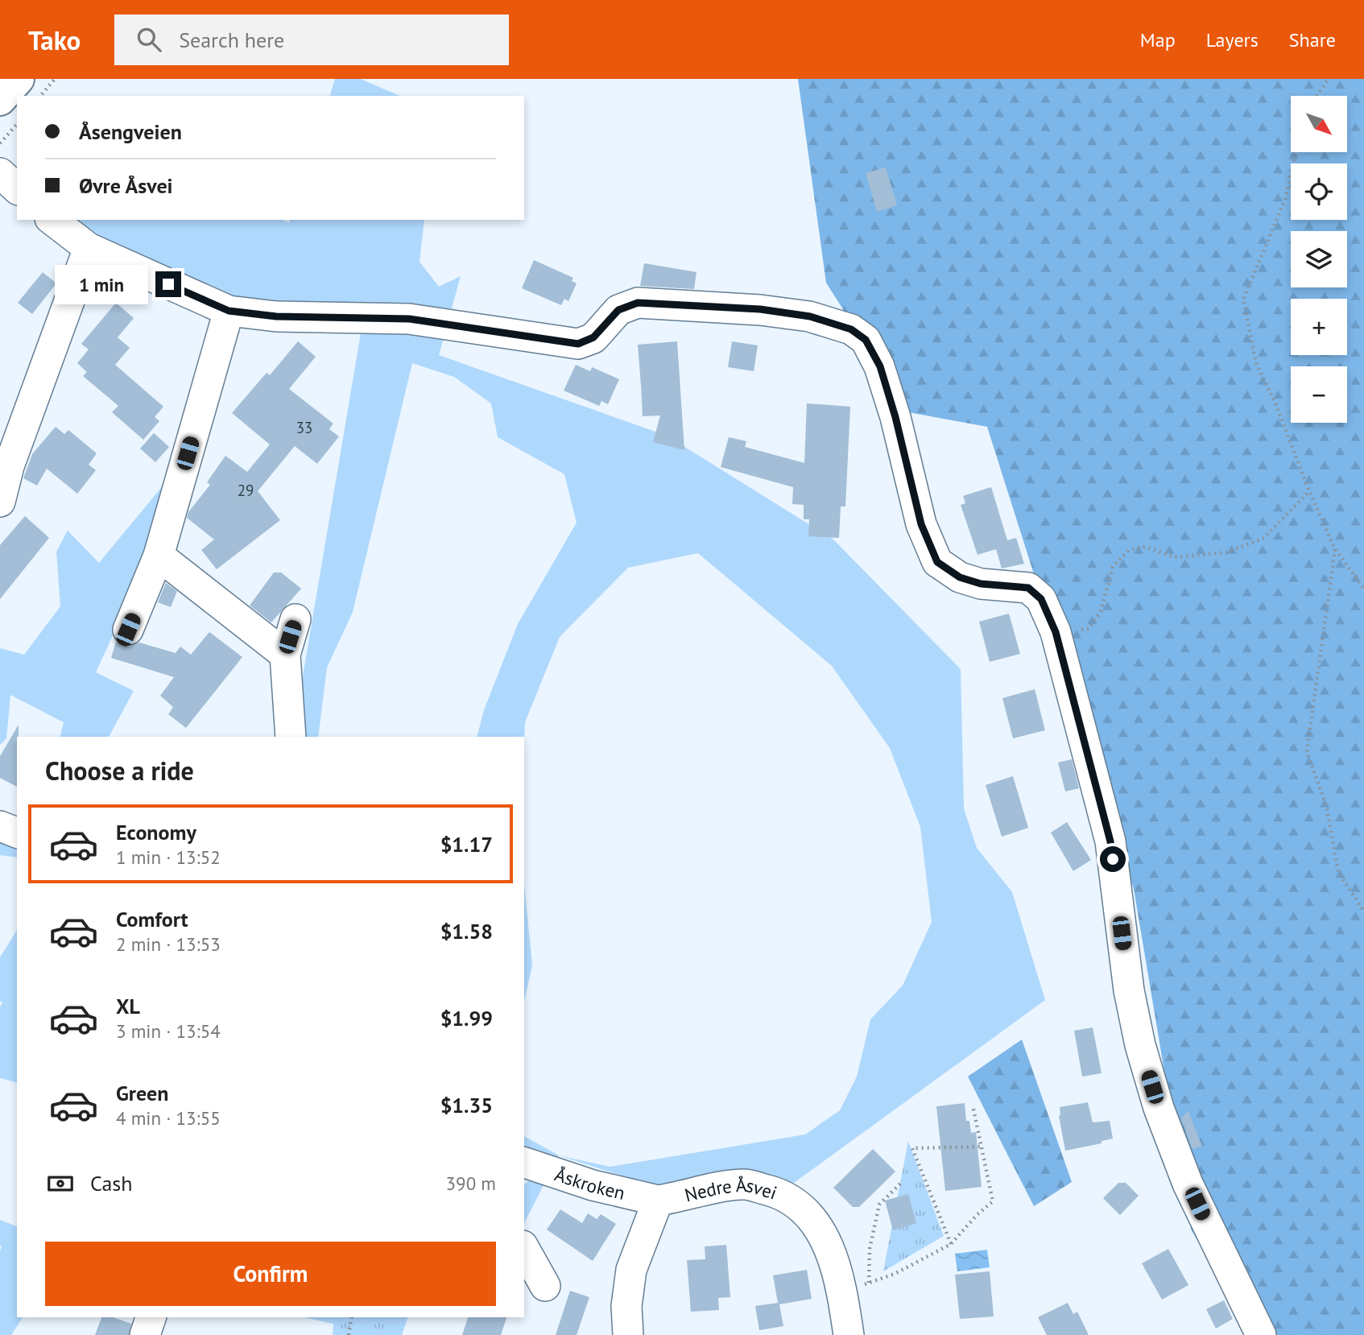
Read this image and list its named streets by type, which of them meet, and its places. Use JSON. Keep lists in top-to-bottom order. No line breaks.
{"streets":{"street":["Åskroken","Nedre Åsvei"]},"crossings":[["Åskroken","Nedre Åsvei"]],"house_numbers":["33","29"],"north":"bottom right","page":{"header":"Tako","search":"Search here","nav":["Map","Layers","Share"],"map_buttons":["+","−"],"banner":["Åsengveien","Øvre Åsvei"],"bubble":"1 min","heading":"Choose a ride","list":[{"name":"Economy","note":"1 min · 13:52","value":"$1.17"},{"name":"Comfort","note":"2 min · 13:53","value":"$1.58"},{"name":"XL","note":"3 min · 13:54","value":"$1.99"},{"name":"Green","note":"4 min · 13:55","value":"$1.35"}],"pay":["Cash","390 m"],"buttons":"Confirm"}}
